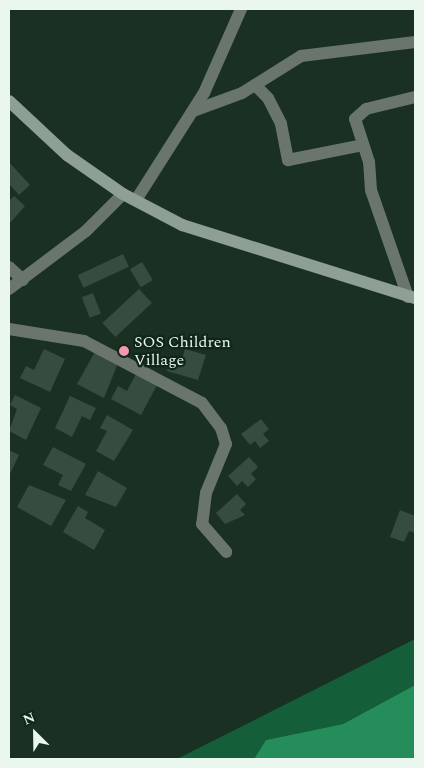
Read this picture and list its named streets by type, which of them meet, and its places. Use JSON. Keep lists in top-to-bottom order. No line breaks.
{"places":["SOS Children Village"],"north":"top left"}
